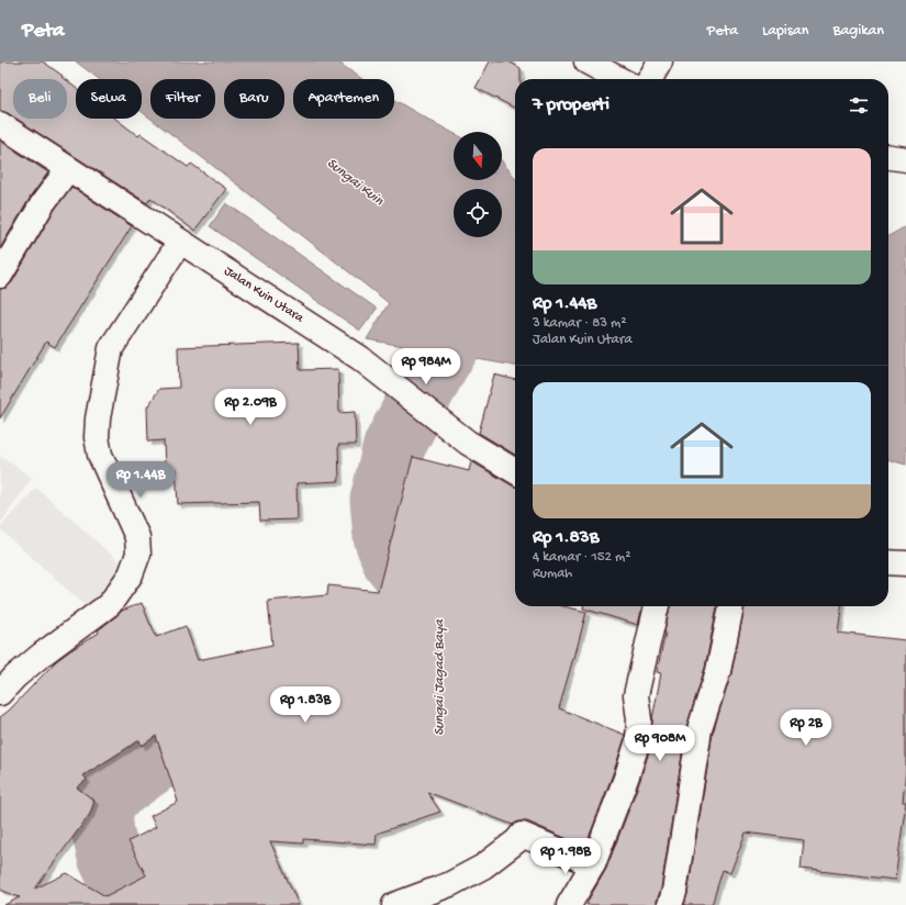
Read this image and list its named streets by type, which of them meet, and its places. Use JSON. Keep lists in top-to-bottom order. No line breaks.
{"streets":{"street":["Jalan Kuin Utara"]},"water":["Sungai Kuin","Sungai Jagad Baya"],"north":"bottom","page":{"header":"Peta","nav":["Peta","Lapisan","Bagikan"],"chip":["Beli","Sewa","Filter","Baru","Apartemen"],"heading":"7 properti","list":[{"name":"Rp 1.44B","note":"3 kamar · 83 m² · Jalan Kuin Utara"},{"name":"Rp 1.83B","note":"4 kamar · 152 m² · Rumah"}],"price":["Rp 984M","Rp 2.09B","Rp 1.44B","Rp 1.83B","Rp 2B","Rp 908M","Rp 1.98B"]}}
